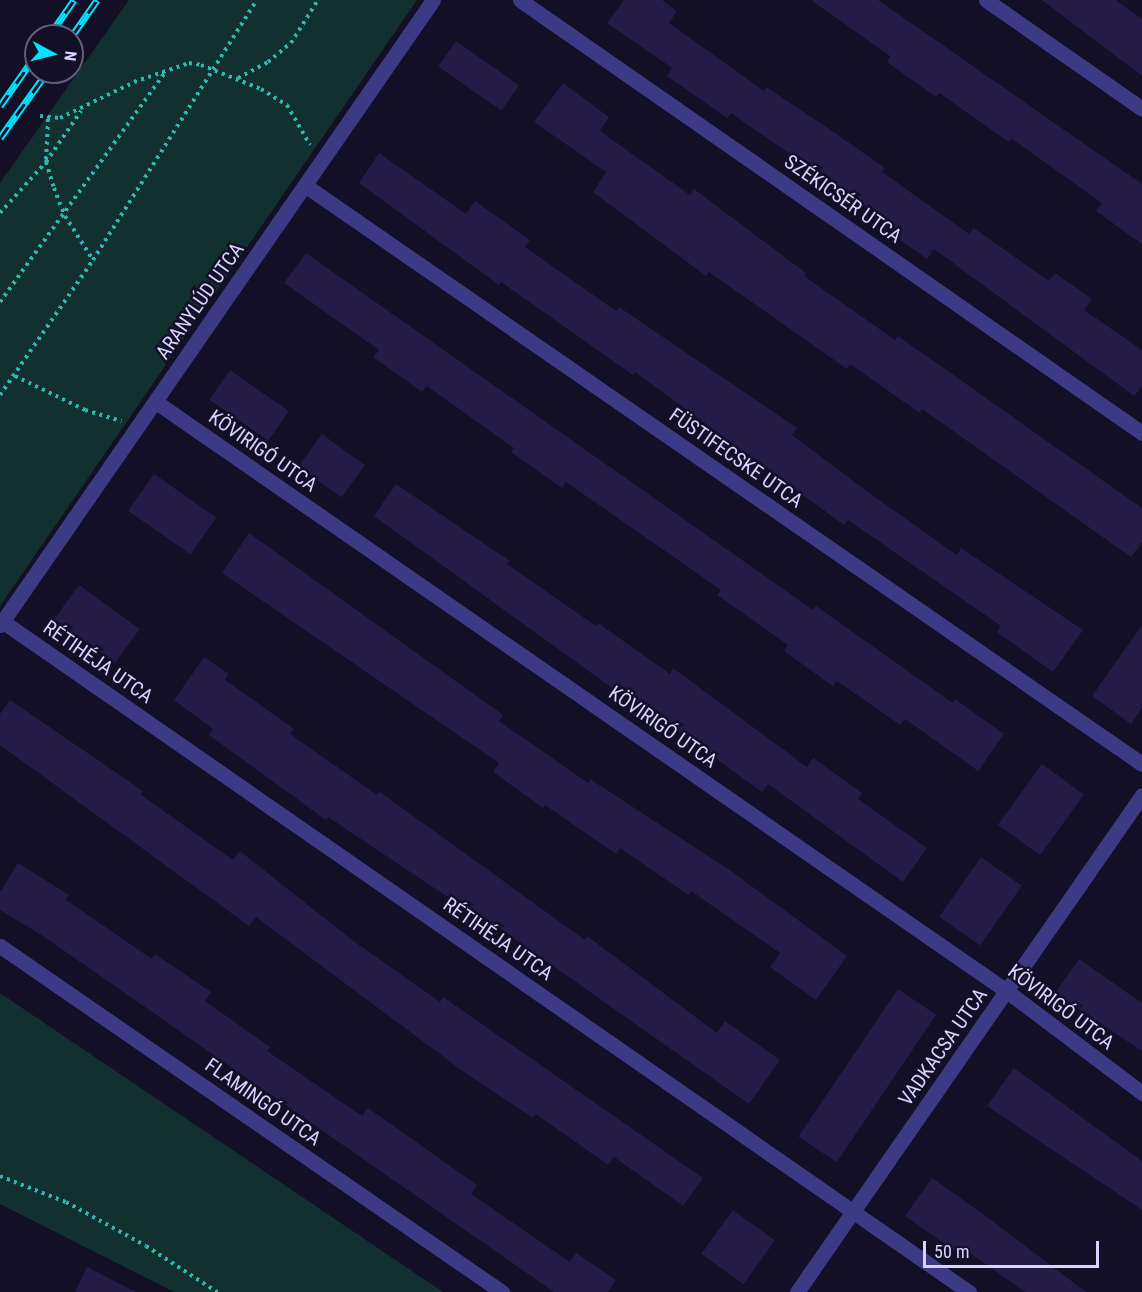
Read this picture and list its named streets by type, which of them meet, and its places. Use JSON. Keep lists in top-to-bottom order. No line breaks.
{"streets":{"street":["SZÉKICSÉR UTCA","ARANYLÚD UTCA","KÖVIRIGÓ UTCA","FÜSTIFECSKE UTCA","RÉTIHÉJA UTCA","VADKACSA UTCA","FLAMINGÓ UTCA"]},"crossings":[["ARANYLÚD UTCA","KÖVIRIGÓ UTCA"],["ARANYLÚD UTCA","FÜSTIFECSKE UTCA"],["ARANYLÚD UTCA","RÉTIHÉJA UTCA"],["KÖVIRIGÓ UTCA","VADKACSA UTCA"],["RÉTIHÉJA UTCA","VADKACSA UTCA"]],"scale_bar":"50 m","north":"right"}
